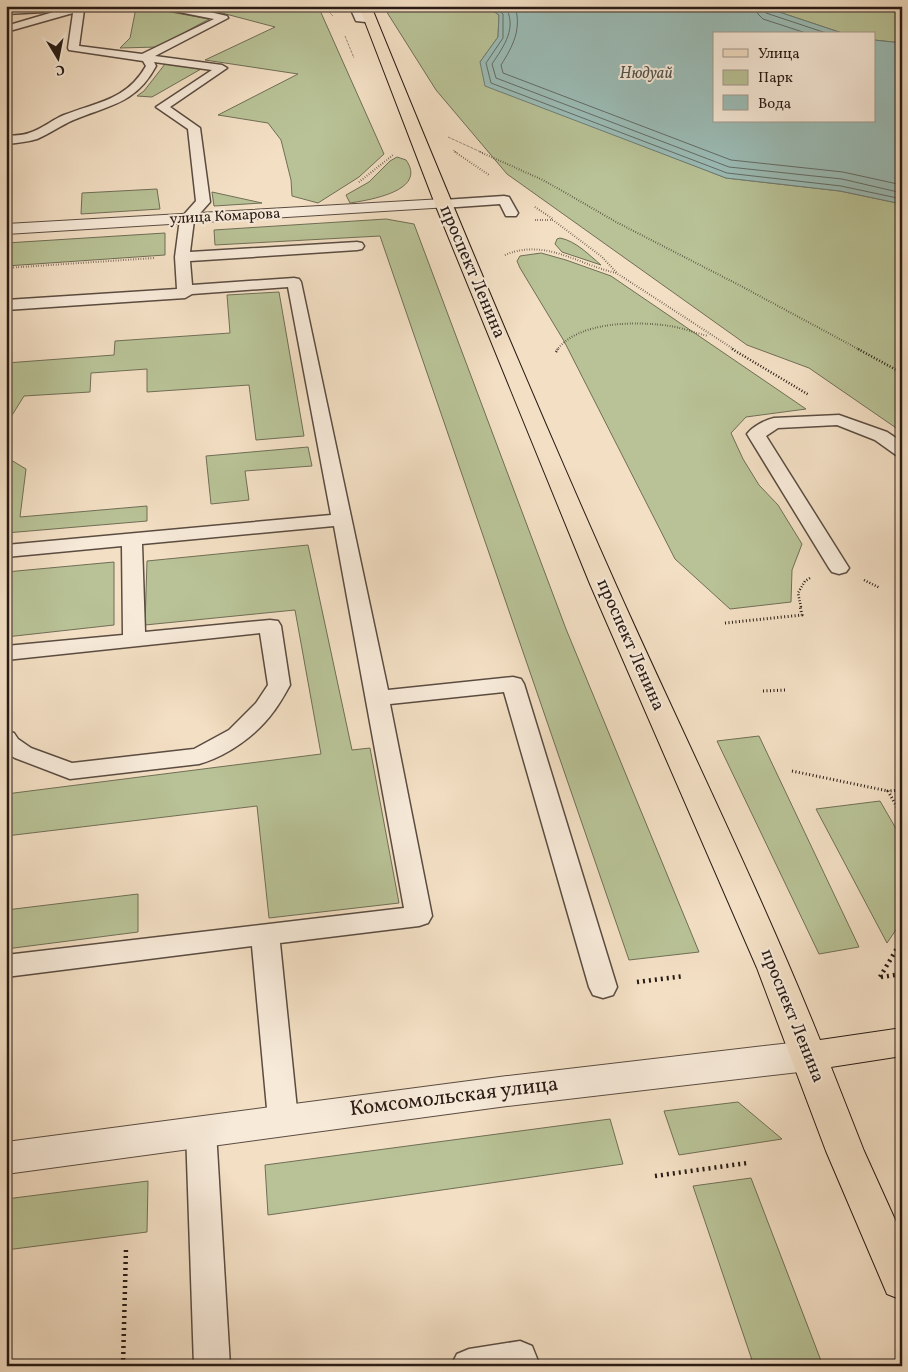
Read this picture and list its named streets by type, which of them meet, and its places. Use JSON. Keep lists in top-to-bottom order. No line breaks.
{"streets":{"main road":["проспект Ленина","Комсомольская улица"],"street":["улица Комарова"]},"crossings":[["улица Комарова","проспект Ленина"],["проспект Ленина","Комсомольская улица"]],"water":["Нюдуай"],"legend":["Улица","Парк","Вода"],"north":"bottom"}
